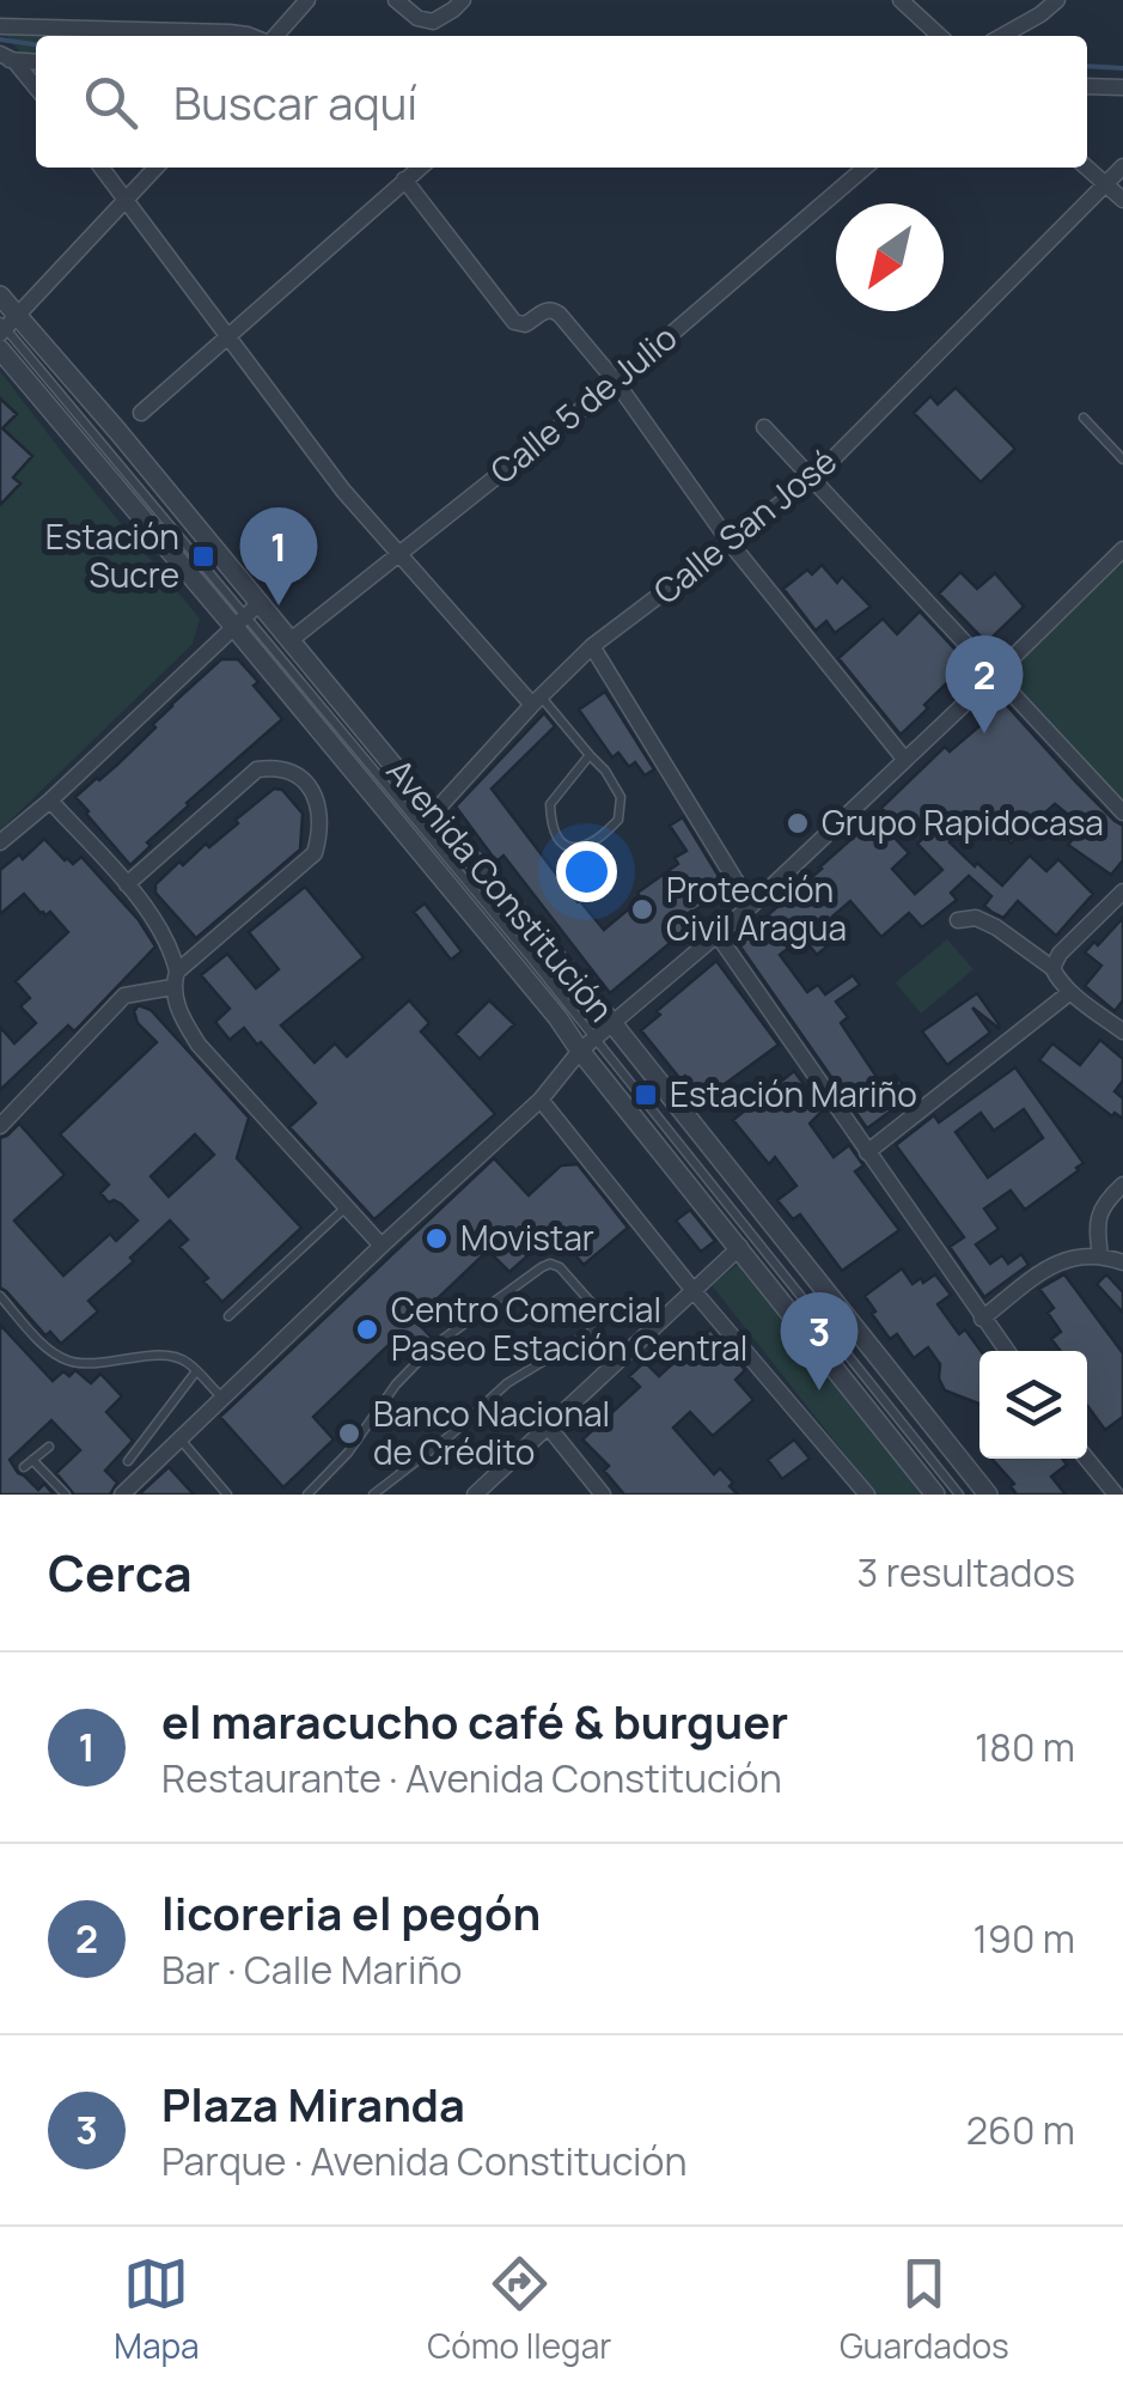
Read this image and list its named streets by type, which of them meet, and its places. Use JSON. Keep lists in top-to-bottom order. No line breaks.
{"streets":{"street":["Calle 5 de Julio","Calle San José","Avenida Constitución"]},"crossings":[["Calle 5 de Julio","Avenida Constitución"],["Calle San José","Avenida Constitución"]],"places":{"transit":["Estación Sucre","Estación Mariño"],"other":["Grupo Rapidocasa","Protección Civil Aragua","Movistar","Centro Comercial Paseo Estación Central","Banco Nacional de Crédito"]},"north":"bottom left","page":{"search":"Buscar aquí","pins":["1","2","3"],"heading":["Cerca","3 resultados"],"list":[{"mark":"1","name":"el maracucho café & burguer","note":"Restaurante · Avenida Constitución","value":"180 m"},{"mark":"2","name":"licoreria el pegón","note":"Bar · Calle Mariño","value":"190 m"},{"mark":"3","name":"Plaza Miranda","note":"Parque · Avenida Constitución","value":"260 m"}],"nav":["Mapa","Cómo llegar","Guardados"]}}
